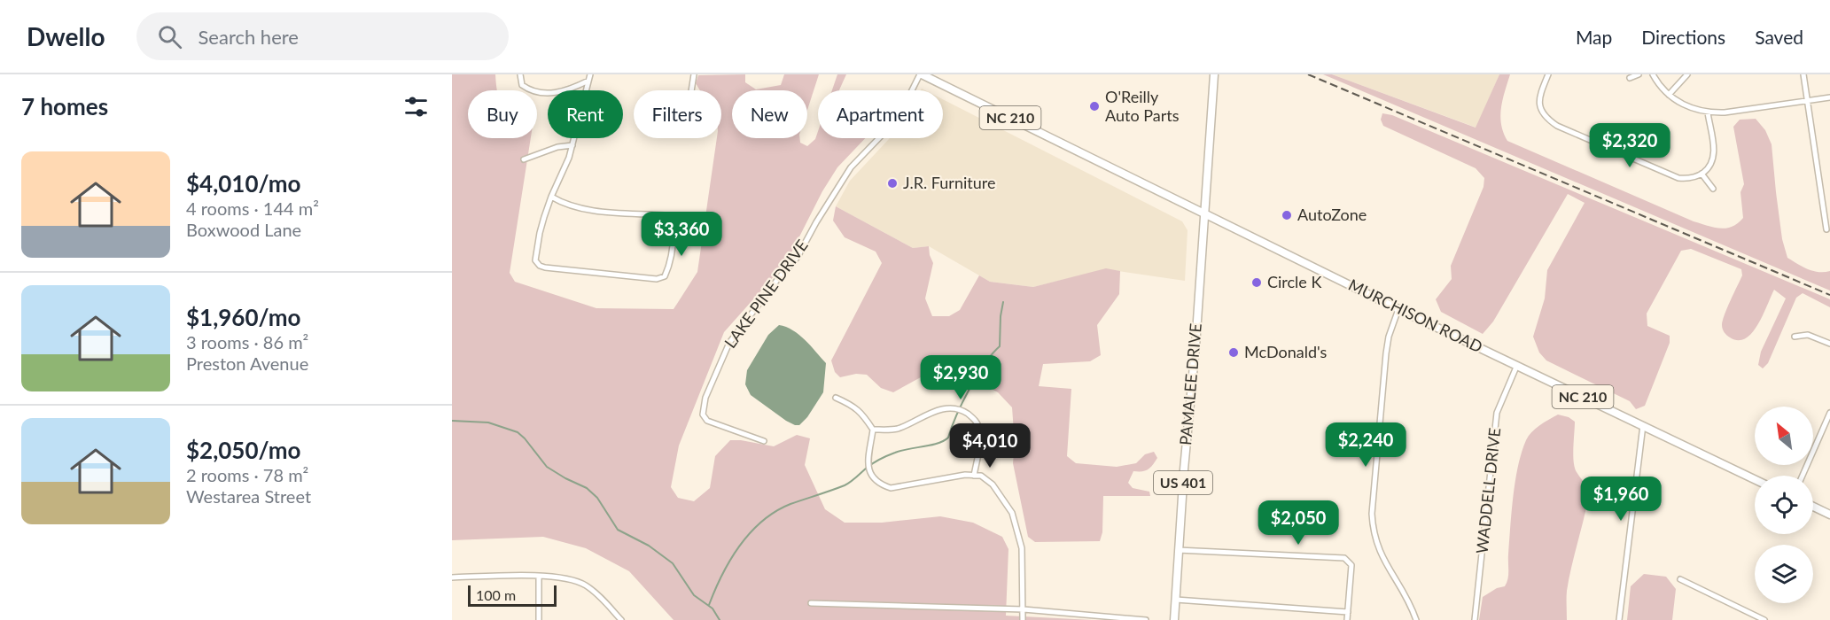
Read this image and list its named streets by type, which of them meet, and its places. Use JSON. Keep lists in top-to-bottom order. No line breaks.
{"streets":{"main road":["NC 210","MURCHISON ROAD","PAMALEE DRIVE","US 401"],"street":["LAKE PINE DRIVE","WADDELL DRIVE"]},"crossings":[["LAKE PINE DRIVE","MURCHISON ROAD"],["MURCHISON ROAD","PAMALEE DRIVE"],["MURCHISON ROAD","US 401"],["MURCHISON ROAD","WADDELL DRIVE"],["PAMALEE DRIVE","US 401"]],"places":["O'Reilly Auto Parts","J.R. Furniture","AutoZone","Circle K","McDonald's"],"scale_bar":"100 m","north":"top left","page":{"header":"Dwello","search":"Search here","nav":["Map","Directions","Saved"],"heading":"7 homes","chip":["Buy","Rent","Filters","New","Apartment"],"price":["$2,320","$3,360","$2,930","$2,240","$4,010","$1,960","$2,050"],"list":[{"name":"$4,010/mo","note":"4 rooms · 144 m² · Boxwood Lane"},{"name":"$1,960/mo","note":"3 rooms · 86 m² · Preston Avenue"},{"name":"$2,050/mo","note":"2 rooms · 78 m² · Westarea Street"}],"scale":"100 m"}}
